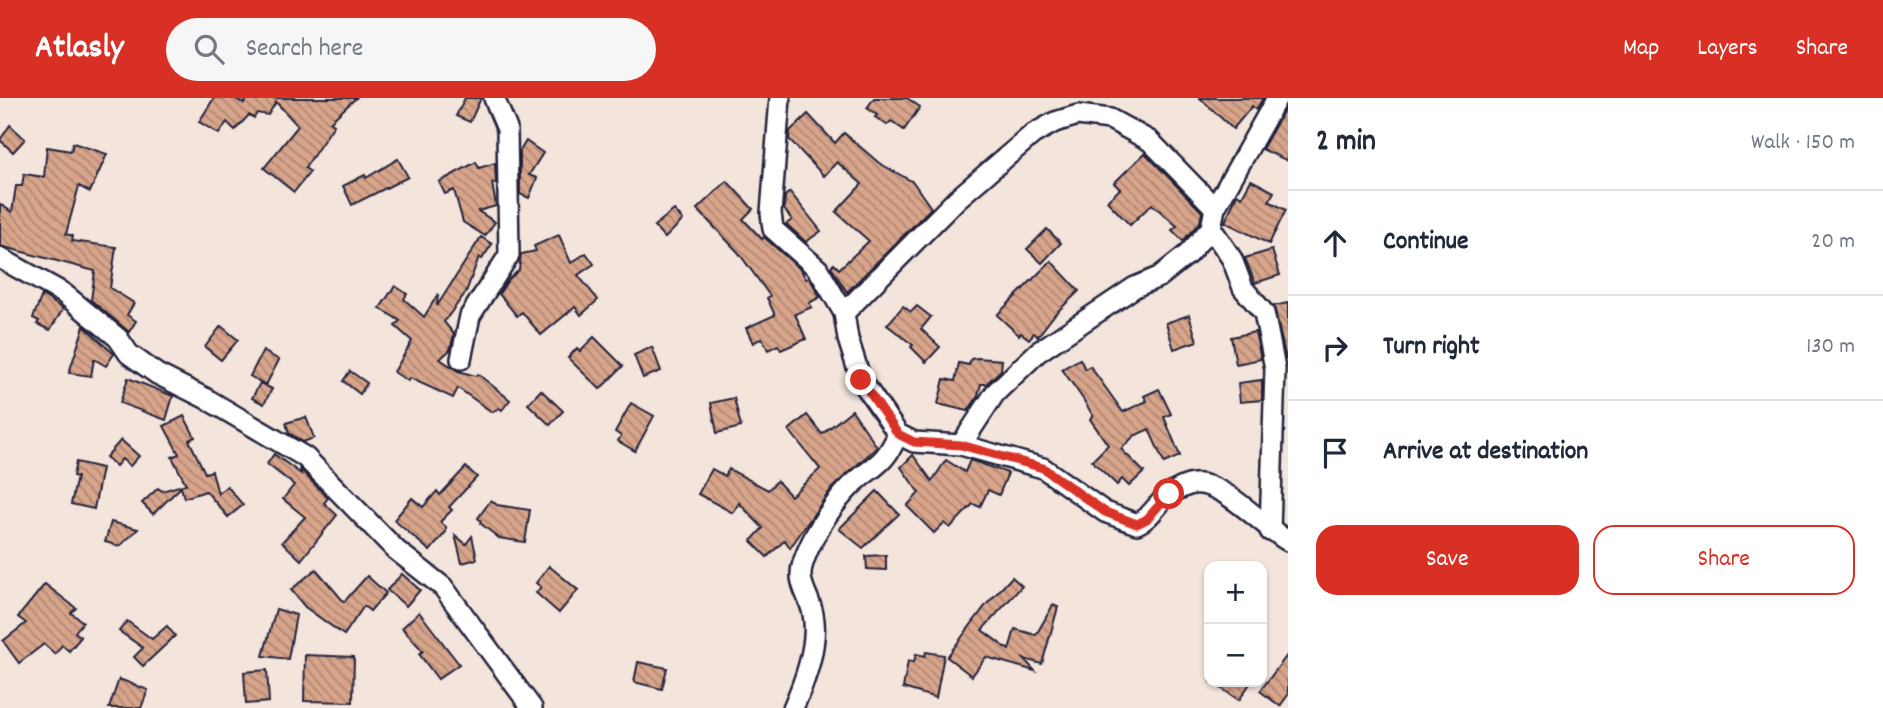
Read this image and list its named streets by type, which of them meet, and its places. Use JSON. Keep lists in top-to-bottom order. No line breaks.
{"page":{"header":"Atlasly","search":"Search here","nav":["Map","Layers","Share"],"heading":["2 min","Walk · 150 m"],"list":[["Continue","20 m"],["Turn right","130 m"],"Arrive at destination"],"buttons":["Save","Share"],"map_buttons":["+","−"]}}
